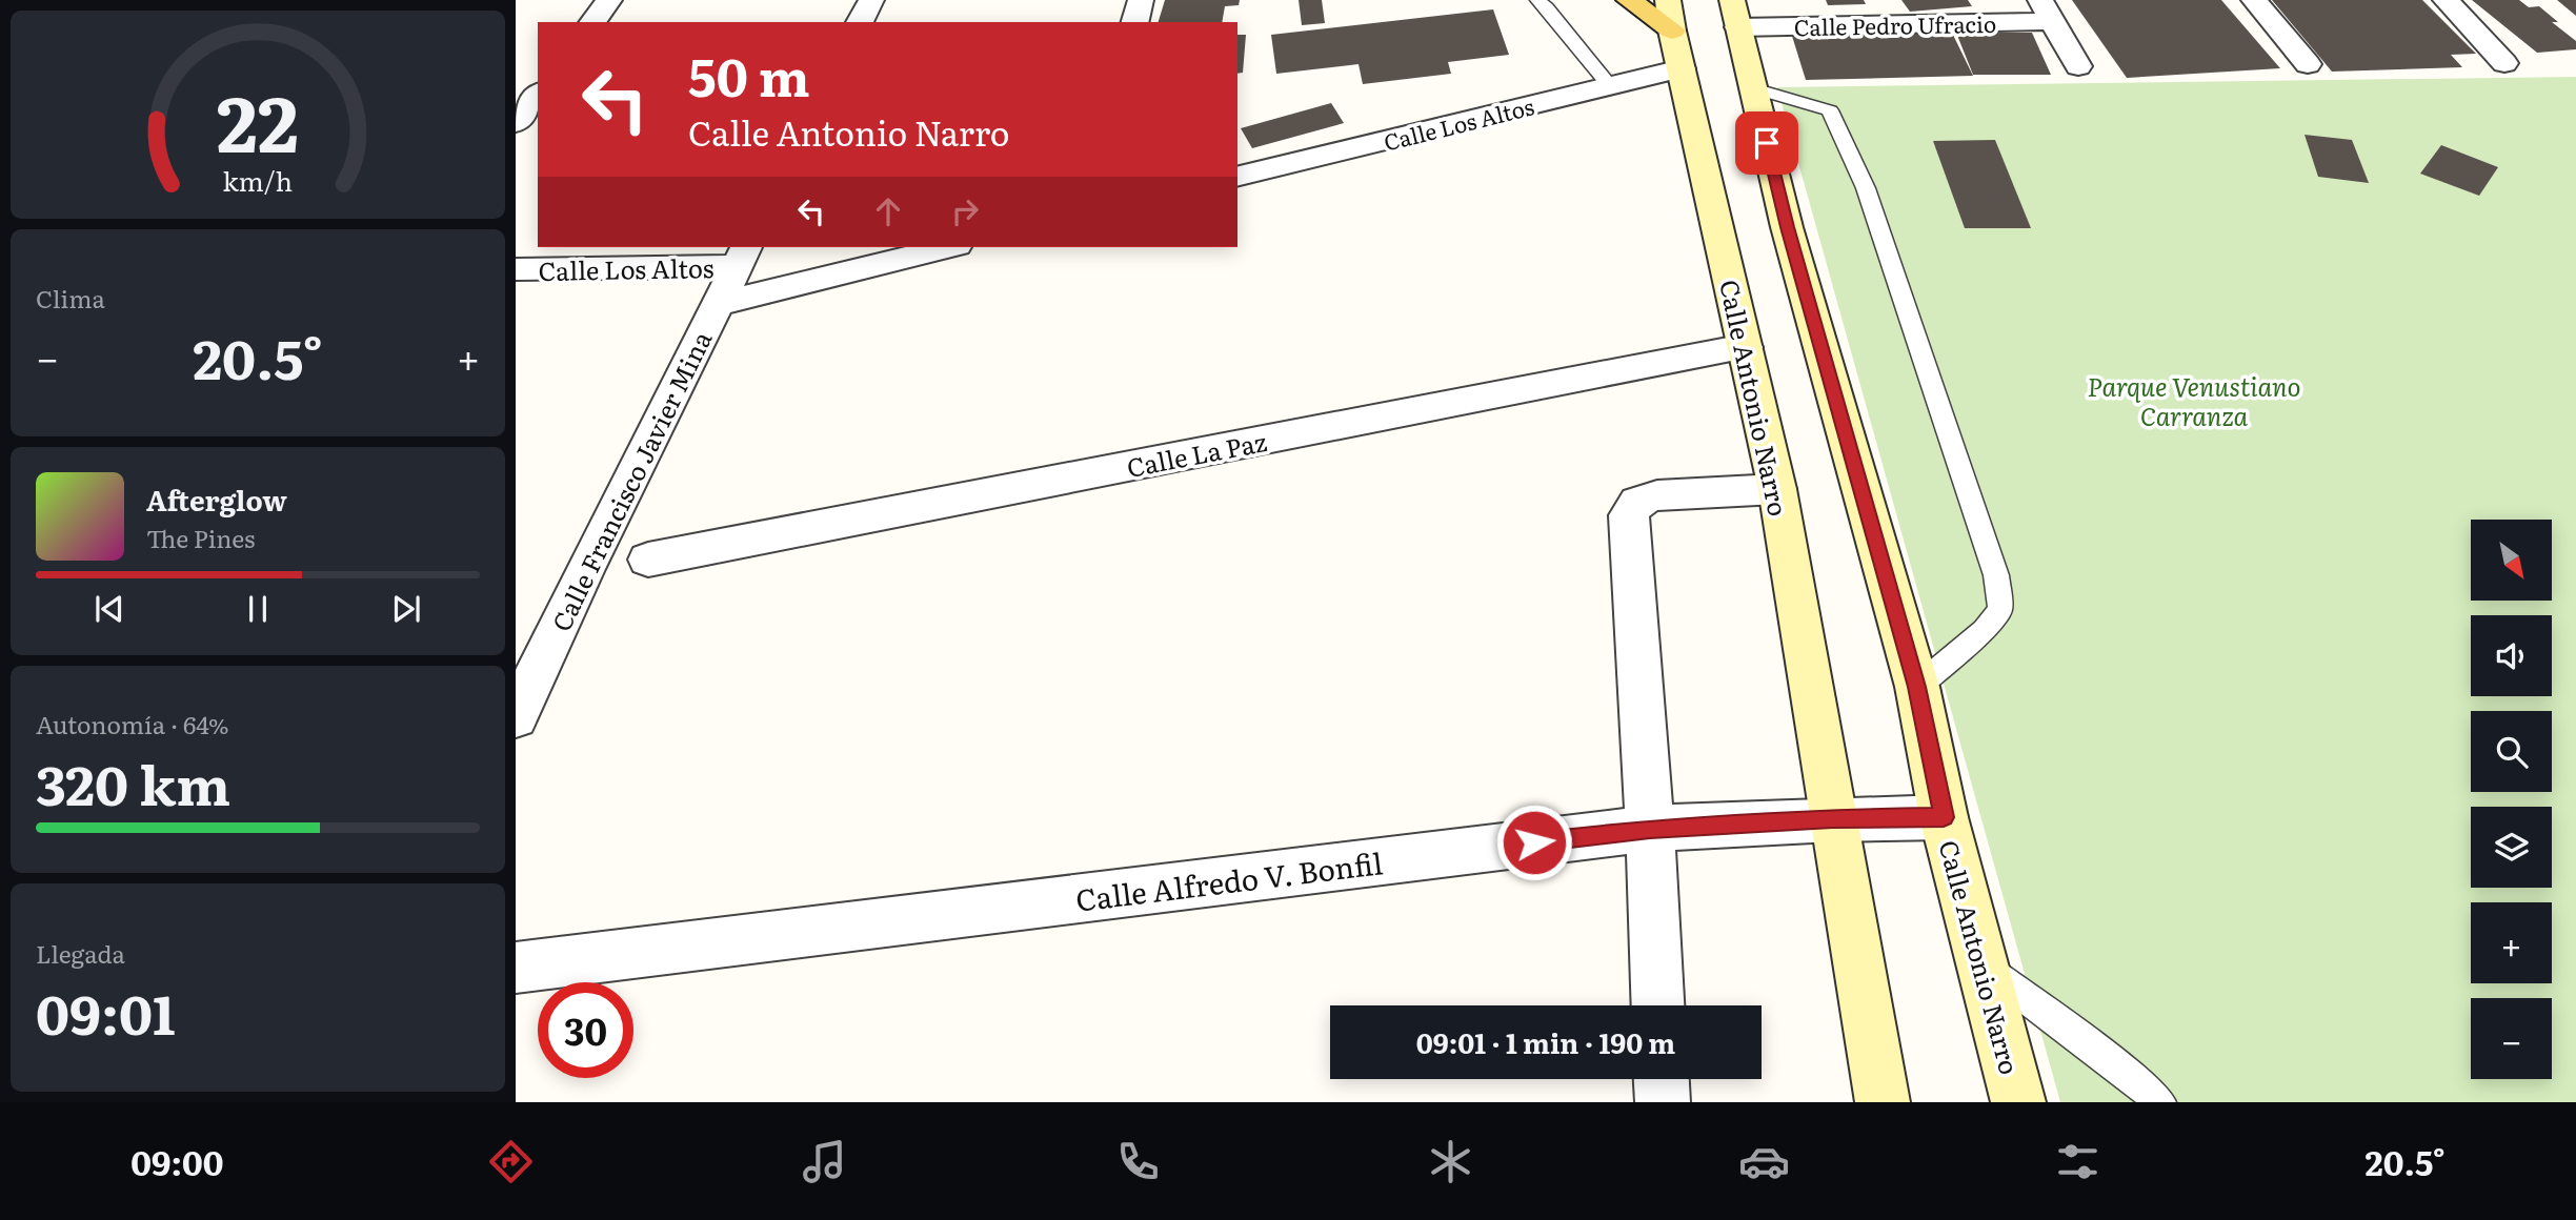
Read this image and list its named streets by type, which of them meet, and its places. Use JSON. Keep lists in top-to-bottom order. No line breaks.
{"streets":{"main road":["Calle Antonio Narro"],"street":["Calle Pedro Ufracio","Calle Los Altos","Calle La Paz","Calle Francisco Javier Mina","Calle Alfredo V. Bonfil"]},"crossings":[["Calle Pedro Ufracio","Calle Antonio Narro"],["Calle Los Altos","Calle Antonio Narro"],["Calle Los Altos","Calle Francisco Javier Mina"],["Calle Antonio Narro","Calle La Paz"],["Calle Antonio Narro","Calle Alfredo V. Bonfil"]],"parks":["Parque Venustiano Carranza"],"north":"bottom right","page":{"turn":["50 m","Calle Antonio Narro"],"tile":["Clima",["Autonomía · 64%","320 km"],["Llegada","09:01"]],"heat":["−","20.5°","+"],"song":["Afterglow","The Pines"],"map_buttons":["+","−"],"limit":"30","trip":"09:01 · 1 min · 190 m","tabs":["09:00","20.5°"],"gauge":["22","km/h"]}}
